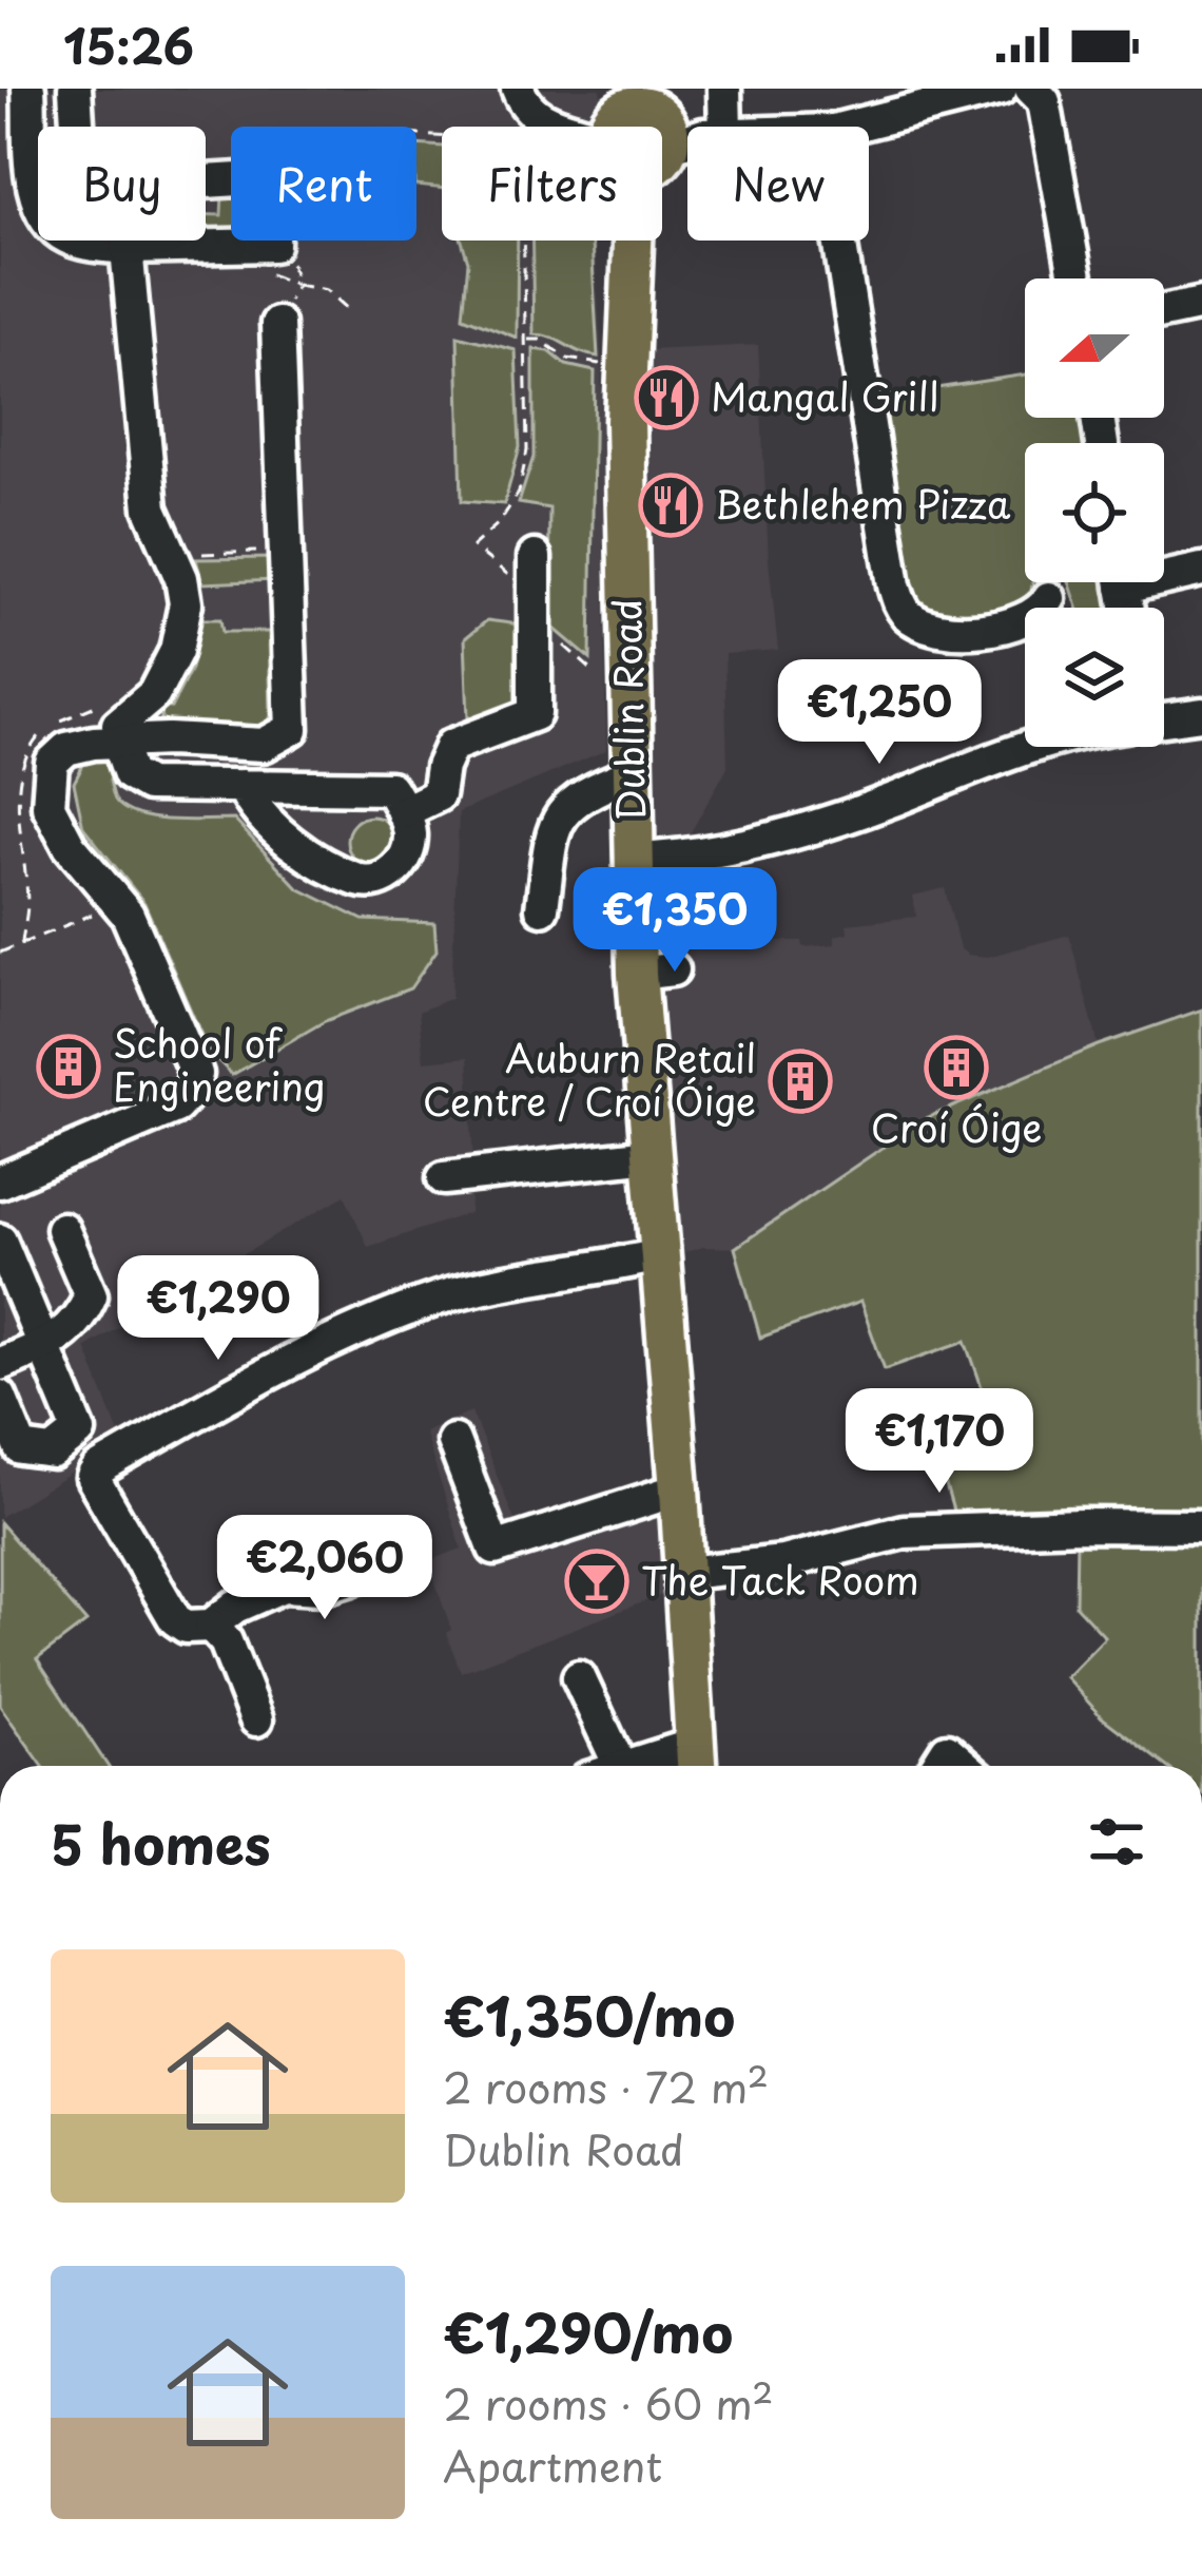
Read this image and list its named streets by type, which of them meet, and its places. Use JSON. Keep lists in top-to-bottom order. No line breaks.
{"streets":{"main road":["Dublin Road"]},"places":{"restaurant":["Mangal Grill","Bethlehem Pizza"],"building":["School of Engineering","Croí Óige","Auburn Retail Centre / Croí Óige"],"bar":["The Tack Room"]},"north":"left","page":{"status":"15:26","chip":["Buy","Rent","Filters","New"],"price":["€1,250","€1,350","€1,290","€1,170","€2,060"],"heading":"5 homes","list":[{"name":"€1,350/mo","note":"2 rooms · 72 m² · Dublin Road"},{"name":"€1,290/mo","note":"2 rooms · 60 m² · Apartment"}]}}
